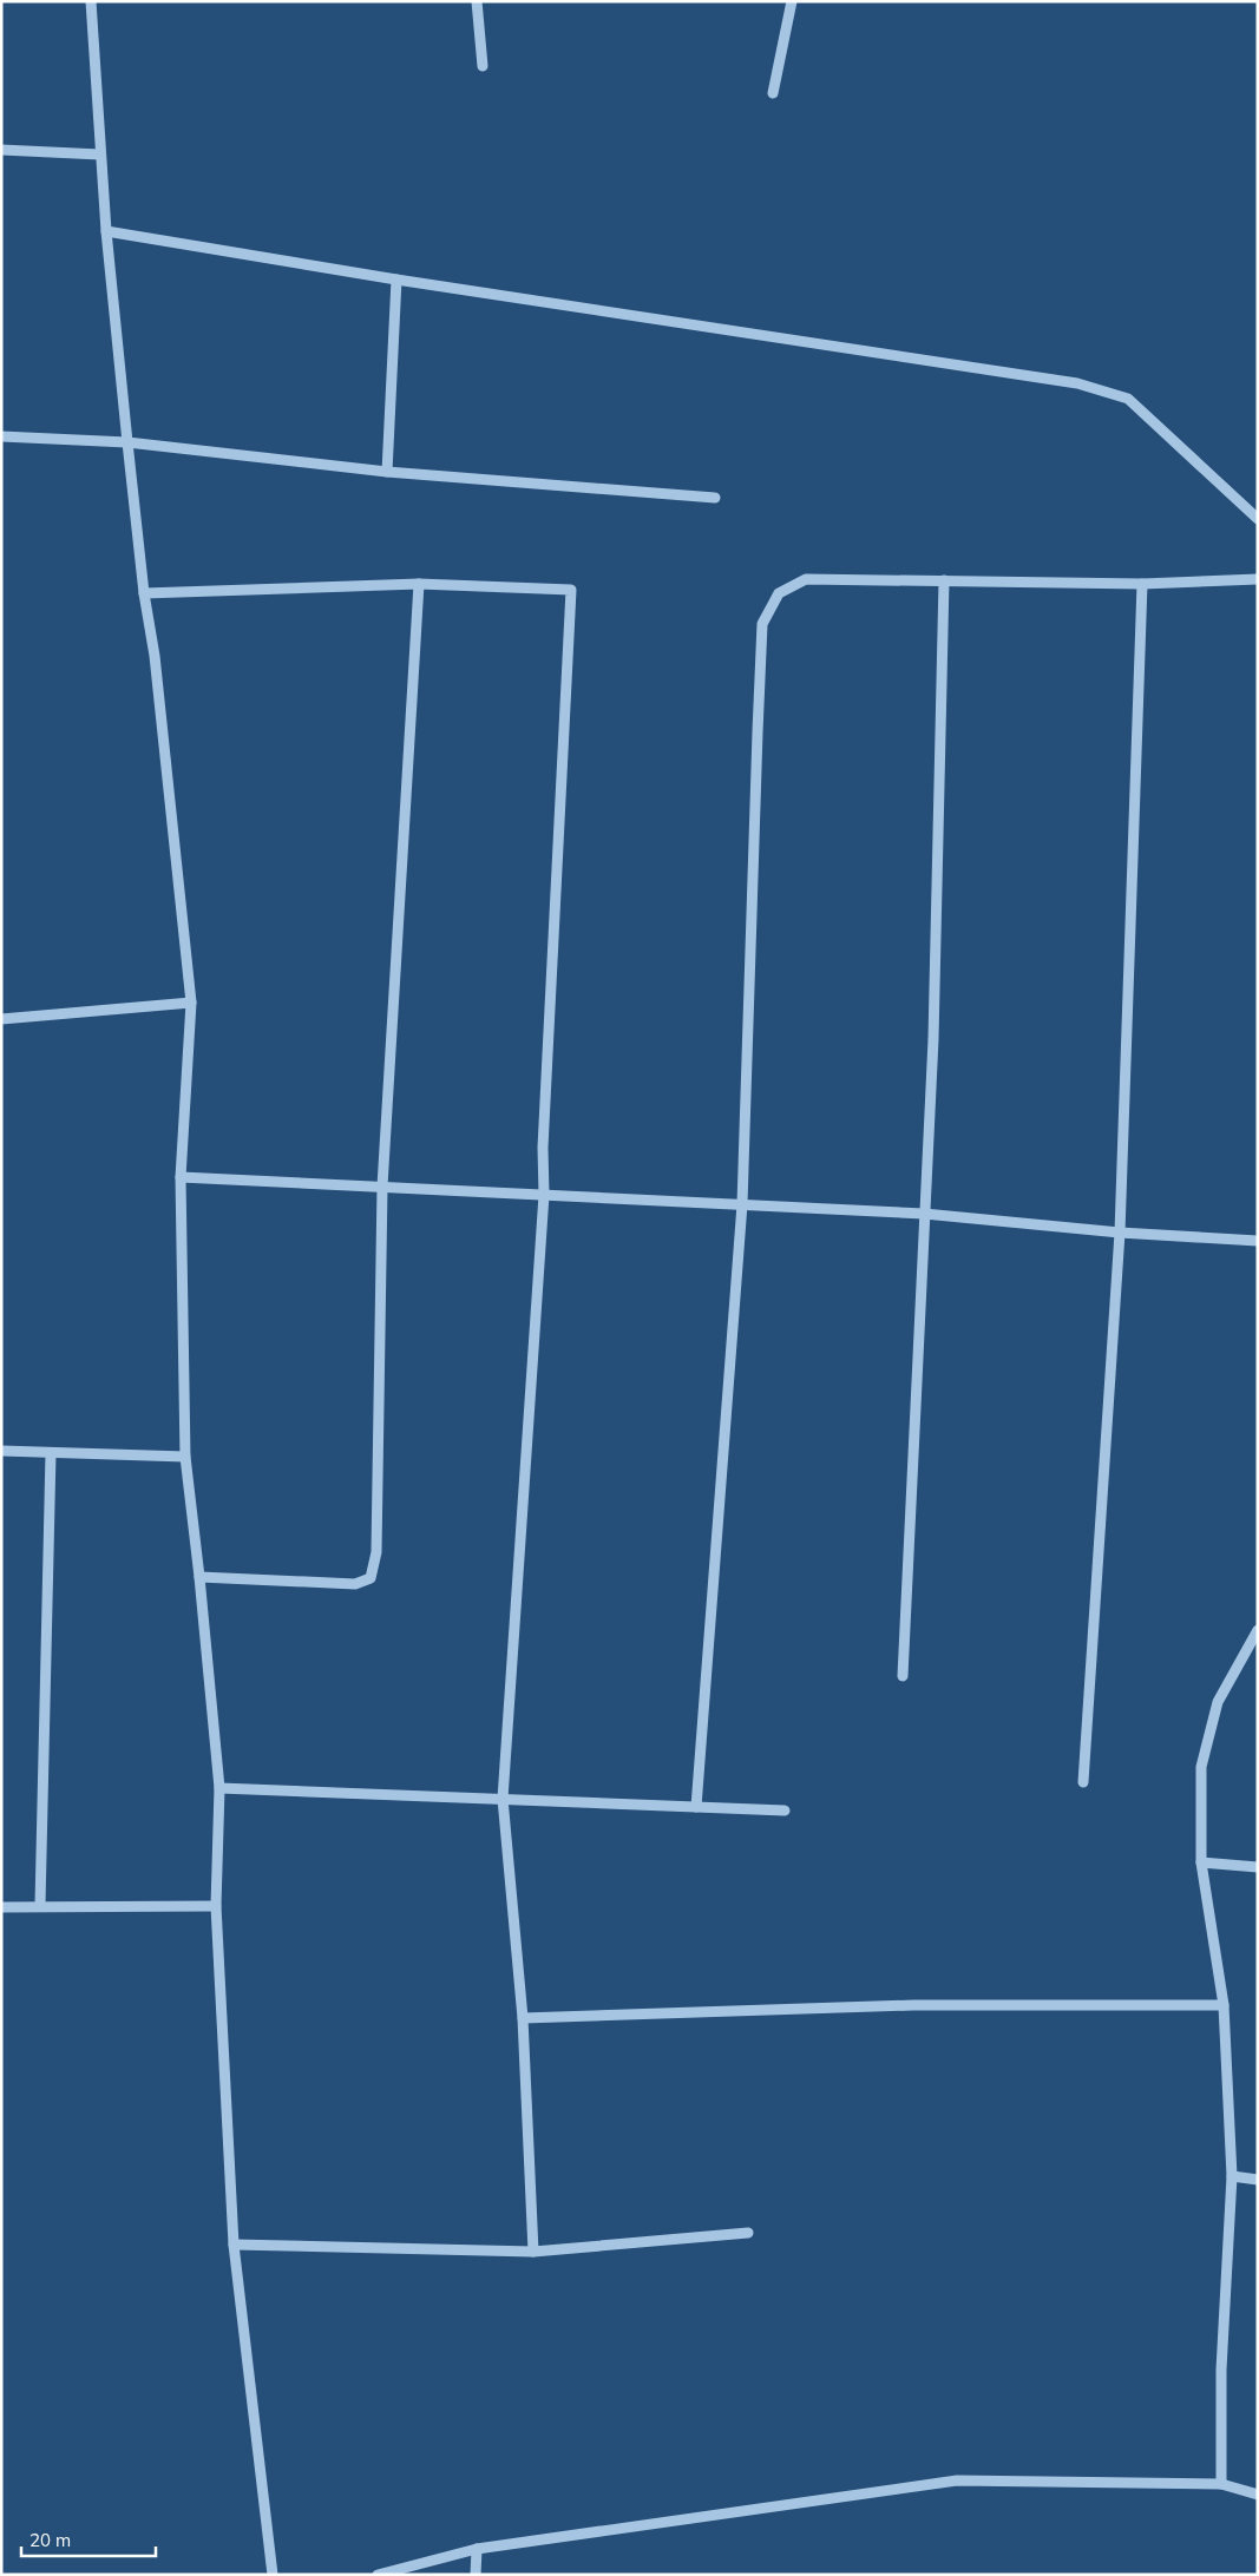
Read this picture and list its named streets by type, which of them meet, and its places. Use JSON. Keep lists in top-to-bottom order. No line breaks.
{"scale_bar":"20 m"}
